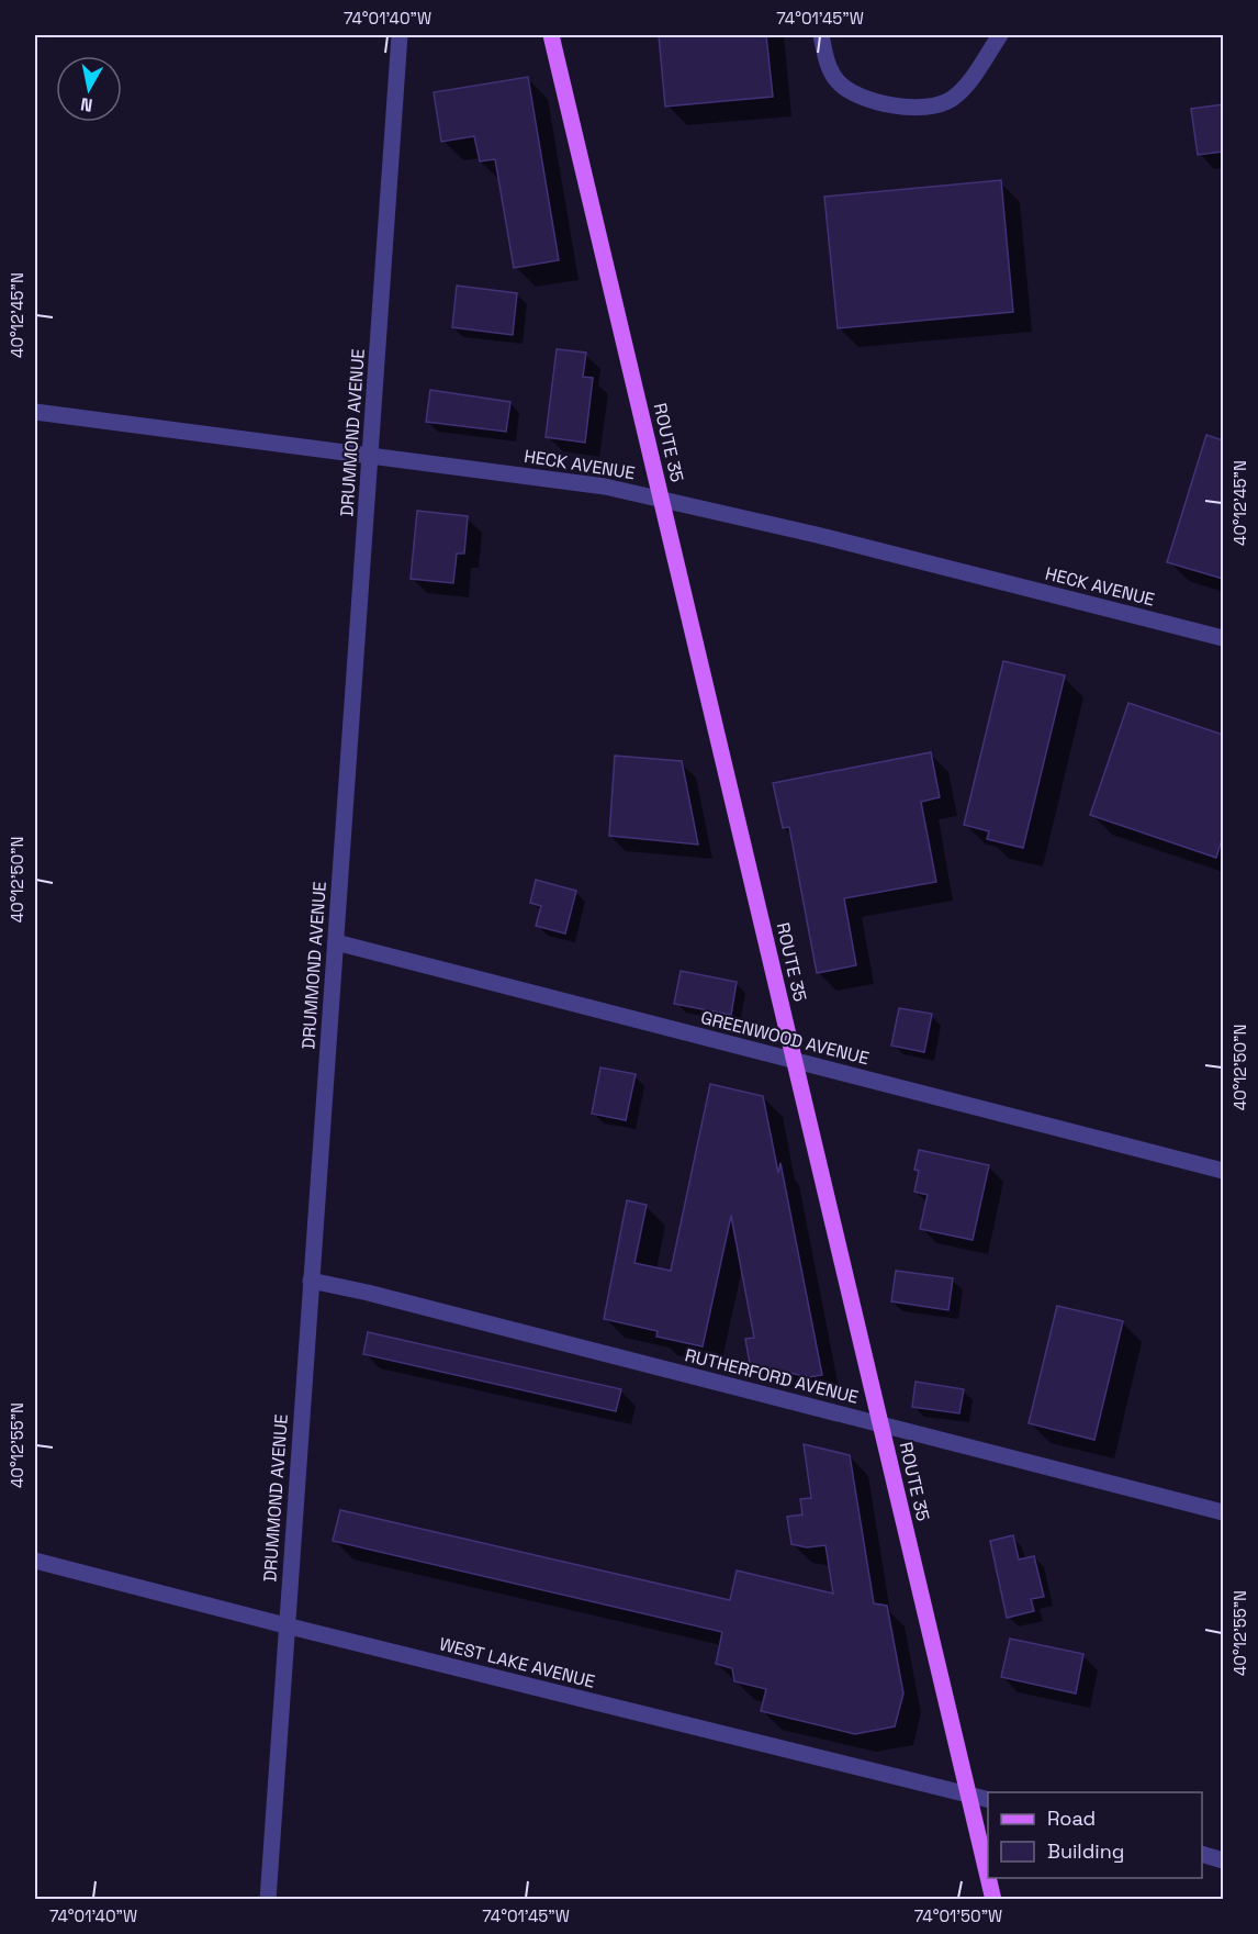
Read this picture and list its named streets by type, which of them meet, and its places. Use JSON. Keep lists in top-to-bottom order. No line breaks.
{"streets":{"main road":["ROUTE 35"],"street":["DRUMMOND AVENUE","HECK AVENUE","GREENWOOD AVENUE","RUTHERFORD AVENUE","WEST LAKE AVENUE"]},"crossings":[["DRUMMOND AVENUE","HECK AVENUE"],["DRUMMOND AVENUE","GREENWOOD AVENUE"],["DRUMMOND AVENUE","RUTHERFORD AVENUE"],["DRUMMOND AVENUE","WEST LAKE AVENUE"],["ROUTE 35","HECK AVENUE"],["ROUTE 35","GREENWOOD AVENUE"],["ROUTE 35","RUTHERFORD AVENUE"],["ROUTE 35","WEST LAKE AVENUE"]],"legend":["Road","Building"],"north":"bottom","coordinates":["74°01'40\"W","74°01'45\"W","40°12'45\"N","40°12'50\"N","40°12'55\"N","74°01'50\"W"]}
